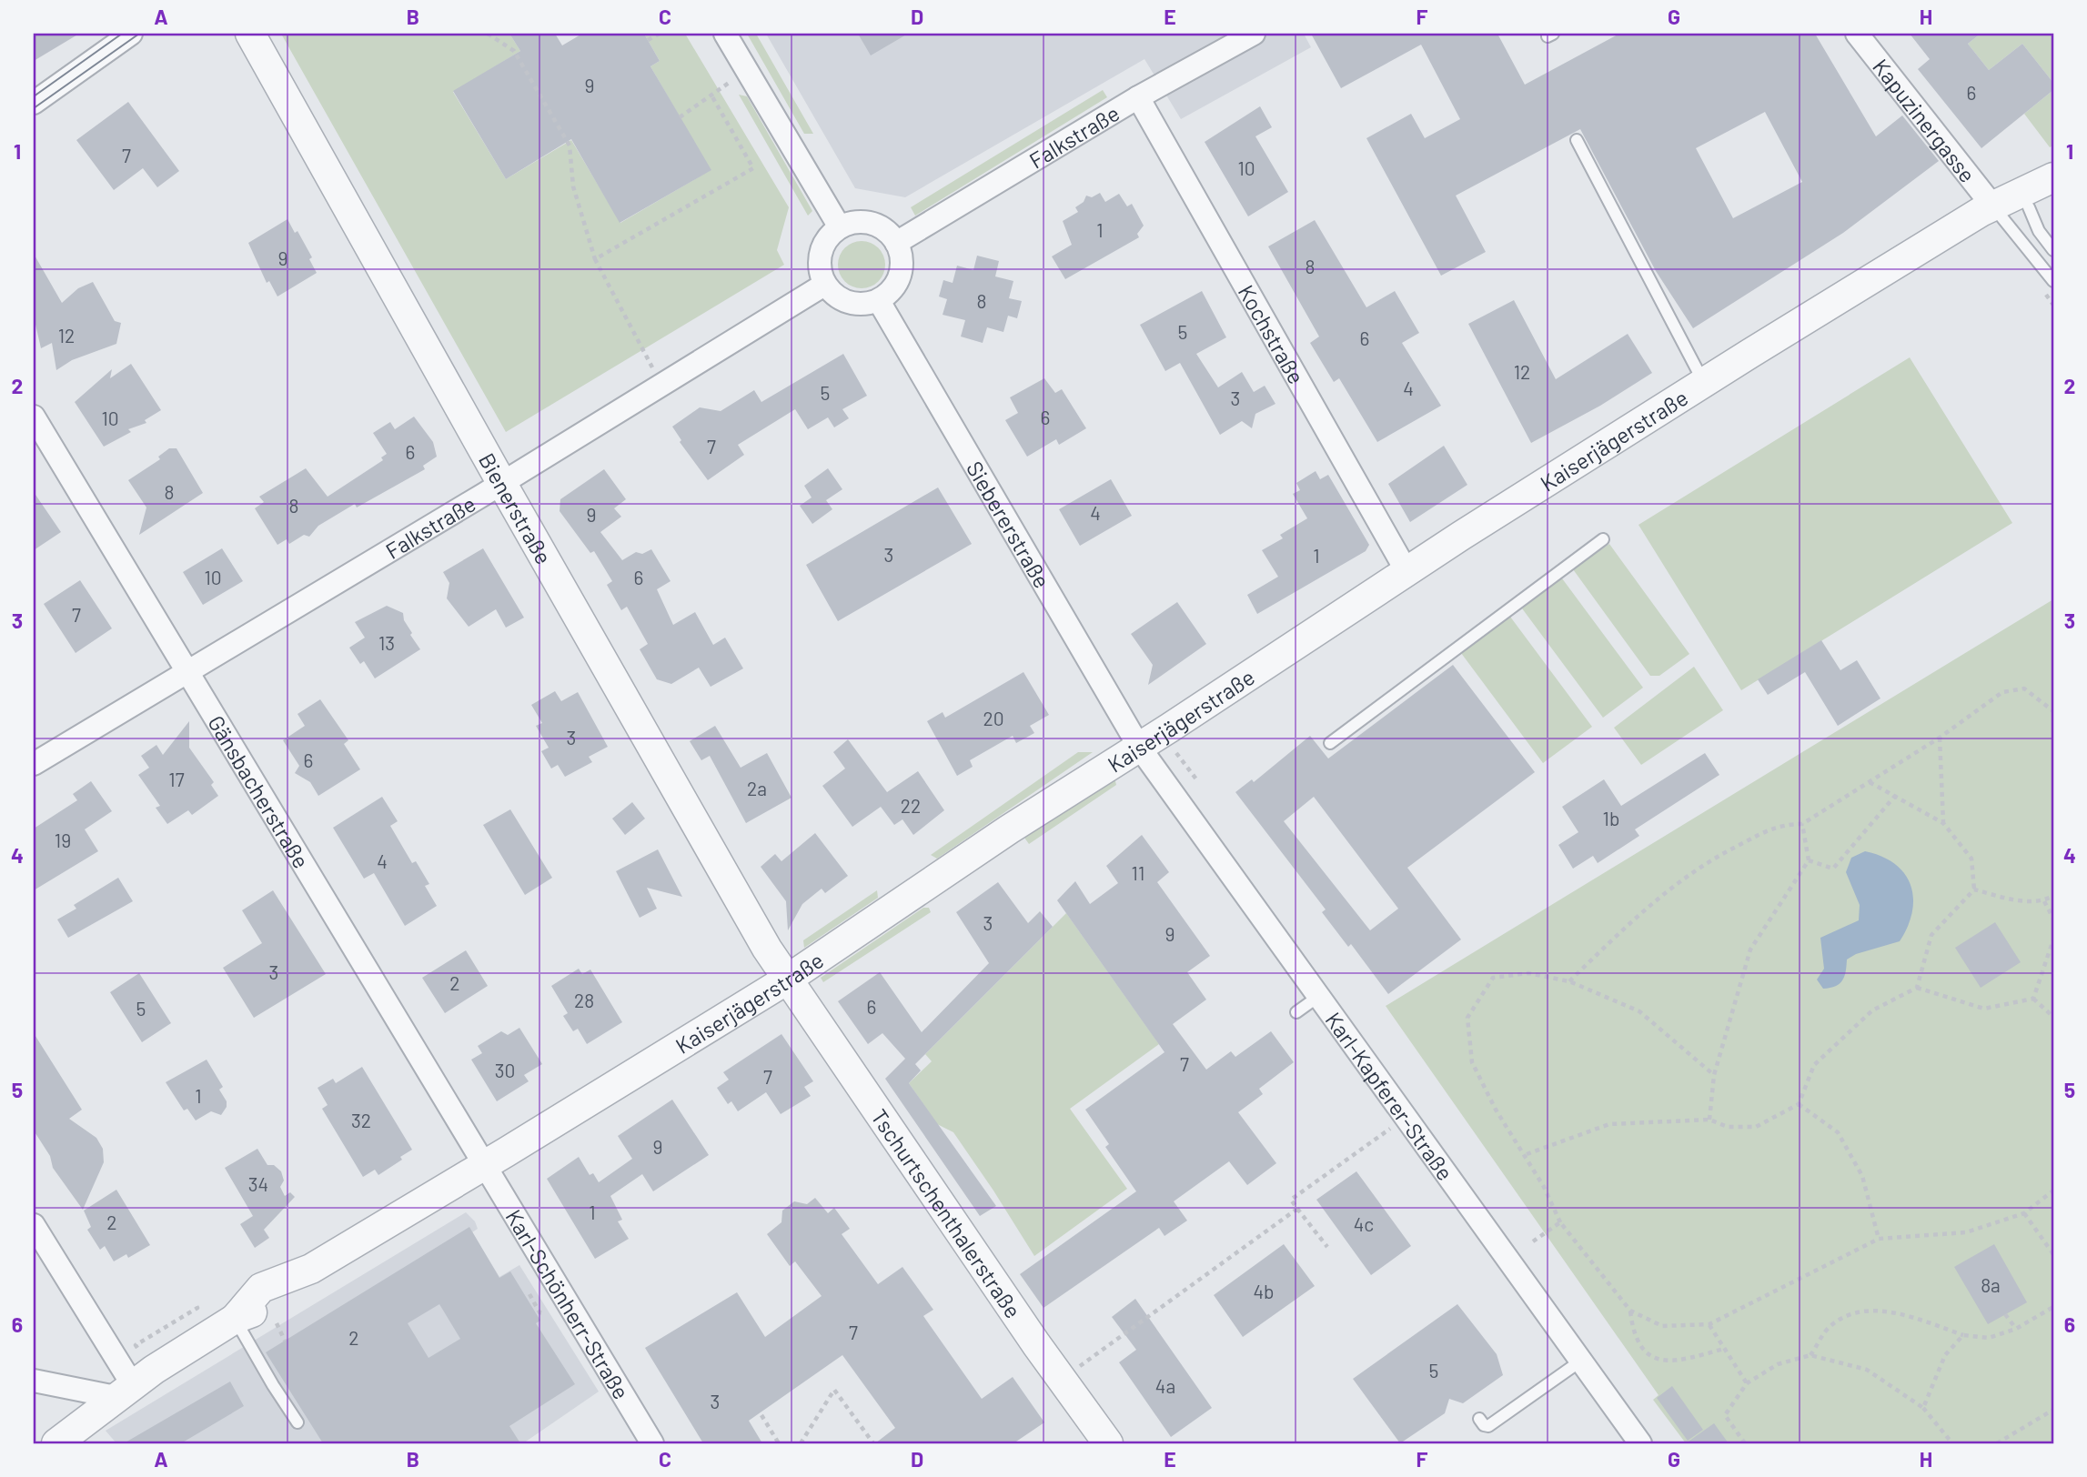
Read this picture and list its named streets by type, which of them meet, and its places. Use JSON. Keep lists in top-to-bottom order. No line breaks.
{"streets":{"street":["Kapuzinergasse","Falkstraße","Kochstraße","Kaiserjägerstraße","Bienerstraße","Siebererstraße","Gänsbacherstraße","Karl-Kapferer-Straße","Tschurtschenthalerstraße","Karl-Schönherr-Straße"]},"crossings":[["Kapuzinergasse","Kaiserjägerstraße"],["Falkstraße","Kochstraße"],["Falkstraße","Bienerstraße"],["Falkstraße","Siebererstraße"],["Falkstraße","Gänsbacherstraße"],["Kochstraße","Kaiserjägerstraße"],["Kaiserjägerstraße","Bienerstraße"],["Kaiserjägerstraße","Siebererstraße"],["Kaiserjägerstraße","Gänsbacherstraße"],["Kaiserjägerstraße","Karl-Kapferer-Straße"],["Kaiserjägerstraße","Tschurtschenthalerstraße"],["Kaiserjägerstraße","Karl-Schönherr-Straße"],["Bienerstraße","Tschurtschenthalerstraße"],["Siebererstraße","Karl-Kapferer-Straße"],["Gänsbacherstraße","Karl-Schönherr-Straße"]],"house_numbers":["9","6","7","10","1","9","8","8","5","12","6","12","4","5","3","6","10","7","6","8","8","4","9","3","1","10","6","7","13","20","3","6","17","2a","22","1b","19","4","11","3","9","3","2","28","6","5","7","30","7","1","32","9","34","1","2","4c","8a","4b","7","2","5","4a","3"],"grid":{"columns":["A","B","C","D","E","F","G","H"],"rows":["1","2","3","4","5","6"]}}
